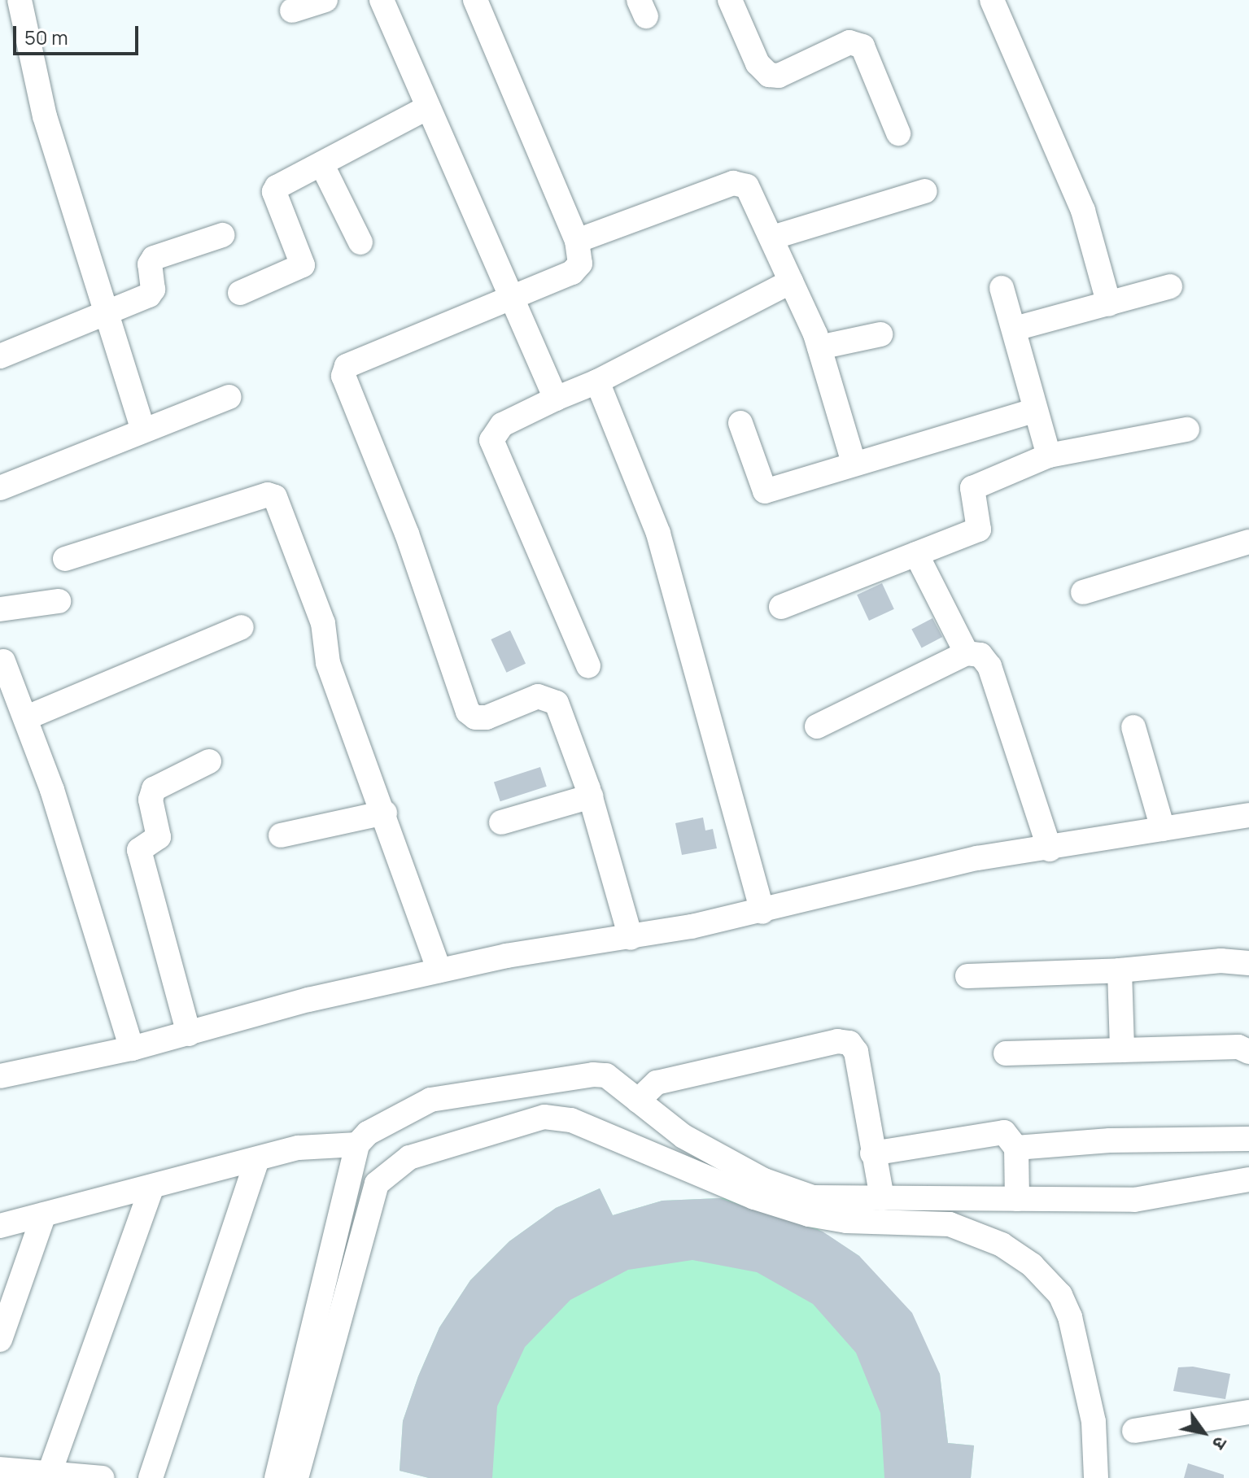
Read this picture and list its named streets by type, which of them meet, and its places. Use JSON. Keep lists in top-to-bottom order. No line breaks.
{"scale_bar":"50 m","north":"bottom right"}
